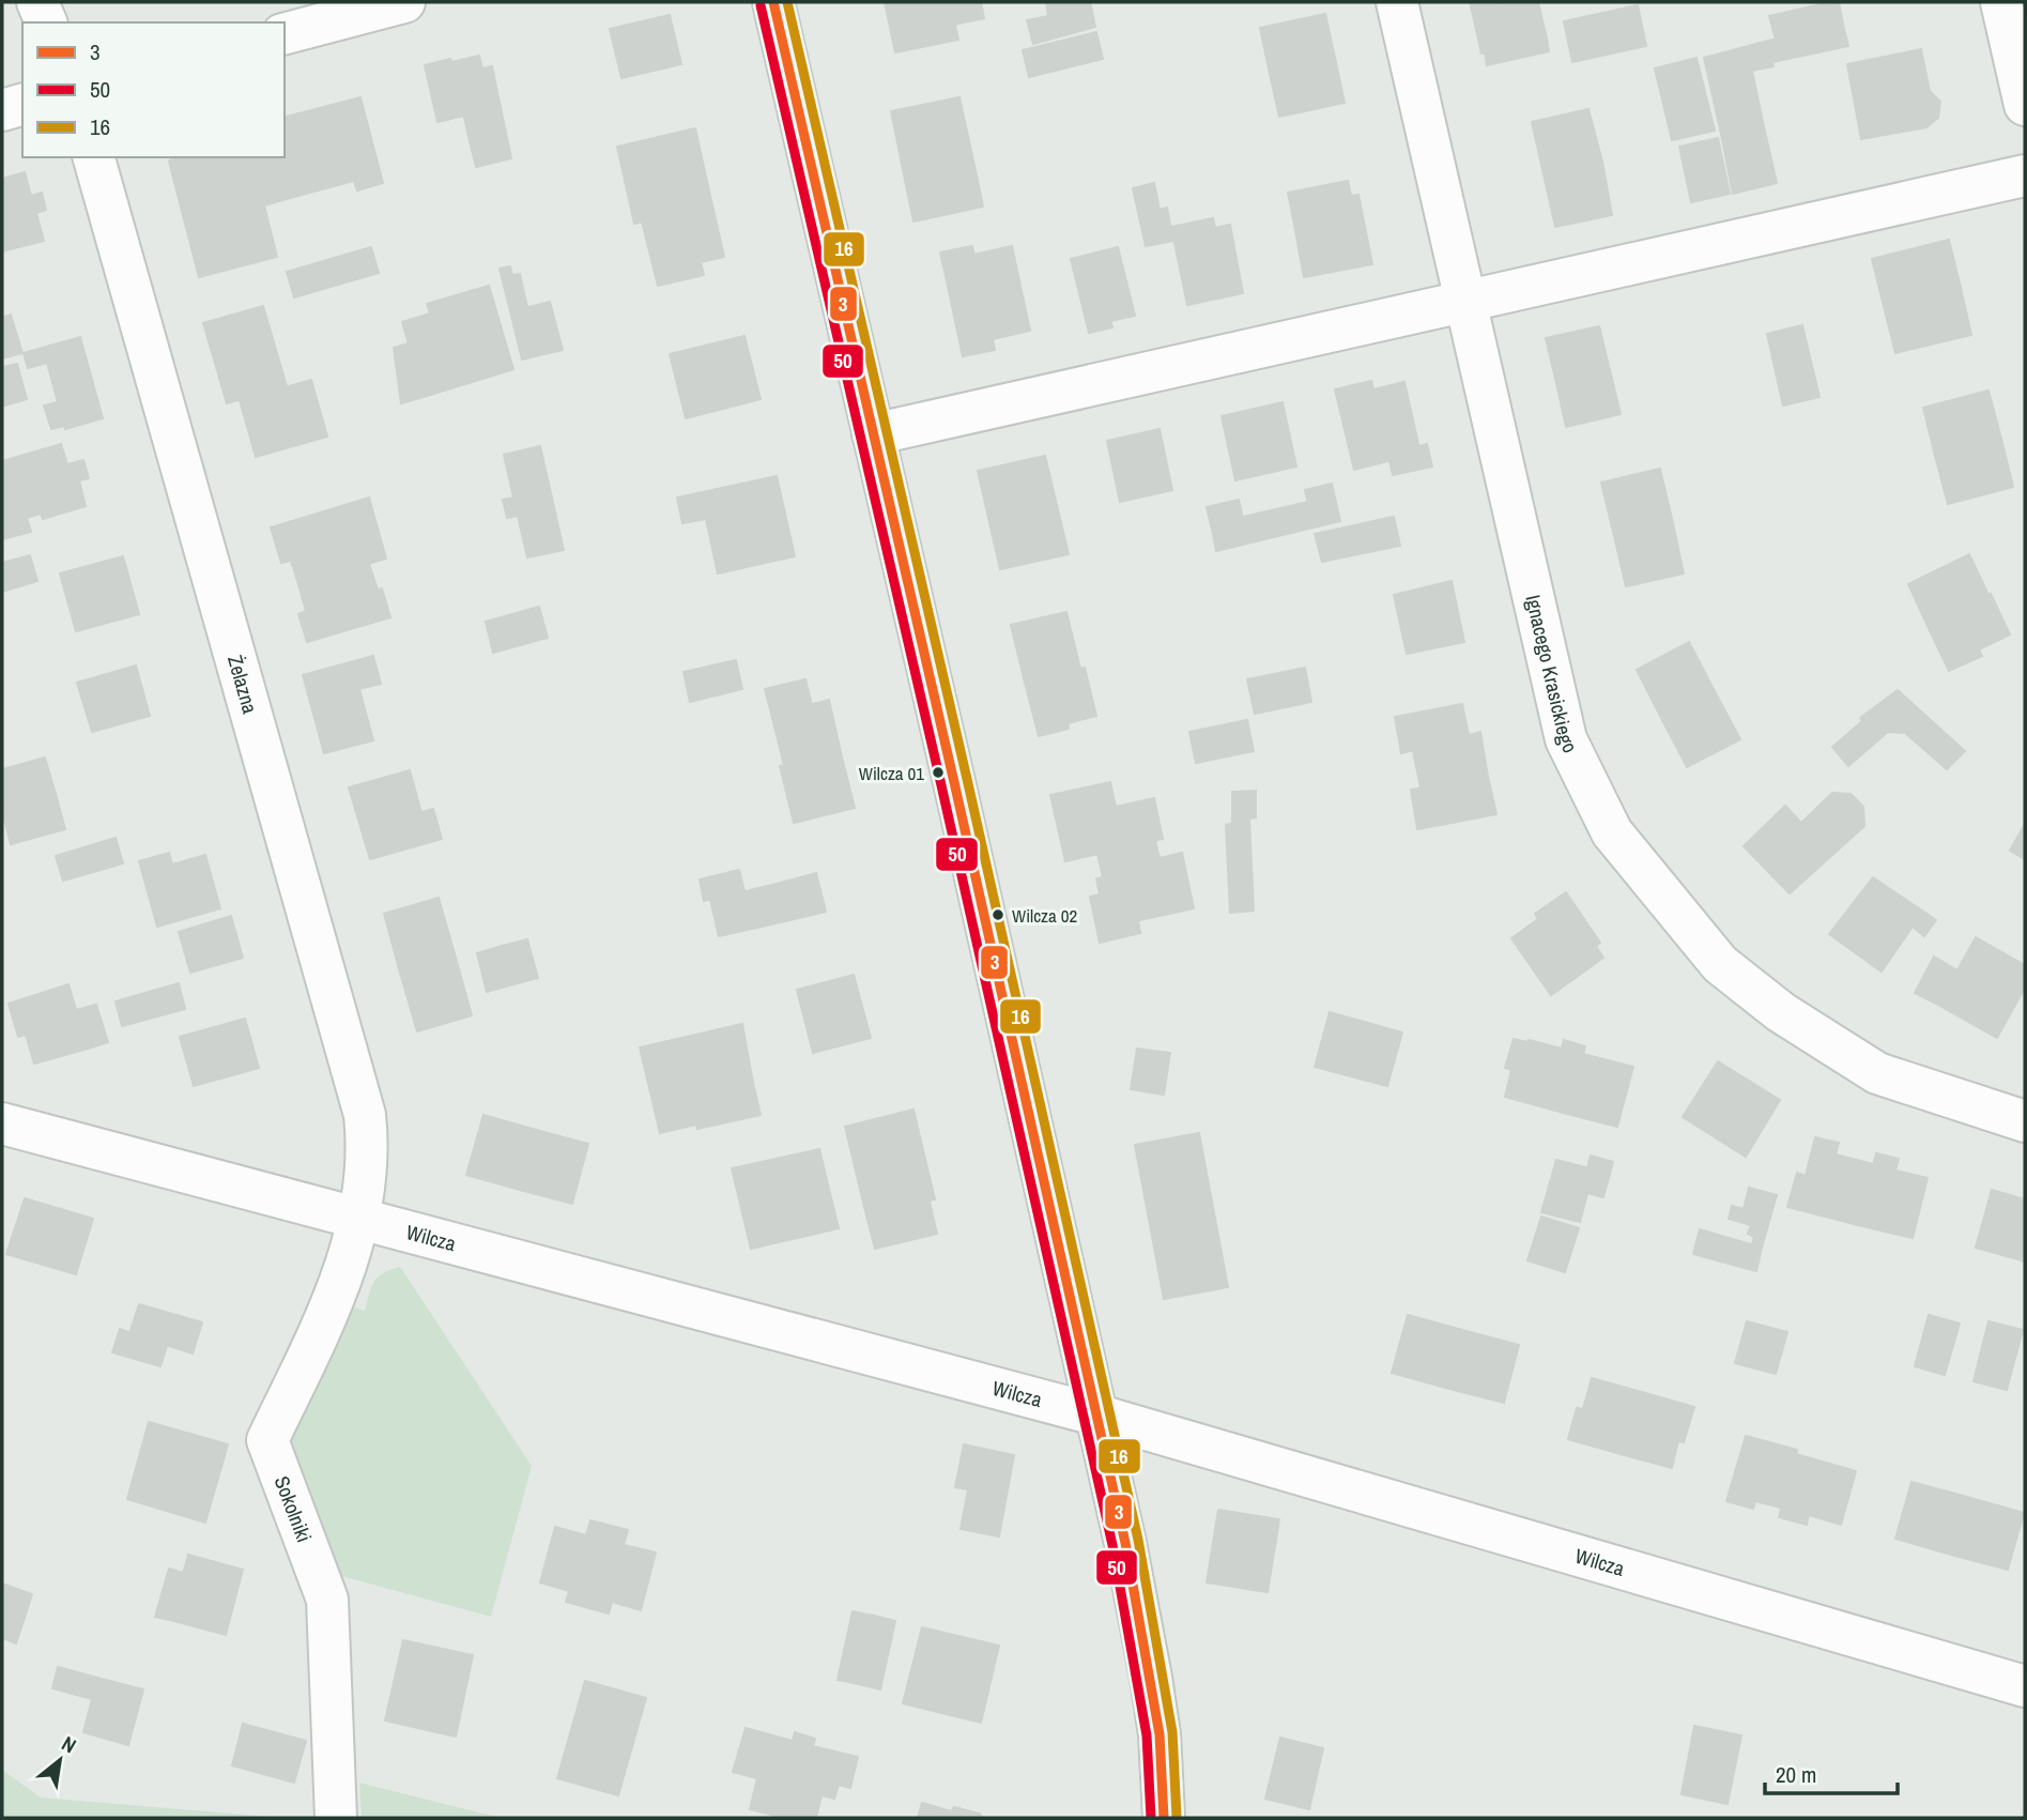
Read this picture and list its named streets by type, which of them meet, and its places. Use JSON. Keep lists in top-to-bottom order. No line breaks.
{"streets":{"street":["Ignacego Krasickiego","Żelazna","Wilcza","Sokolniki"]},"crossings":[["Żelazna","Wilcza"],["Żelazna","Sokolniki"],["Wilcza","Sokolniki"]],"places":["Wilcza 01","Wilcza 02"],"lines":["transit line 3","transit line 16","transit line 50"],"legend":["3","50","16"],"scale_bar":"20 m","north":"top right"}
